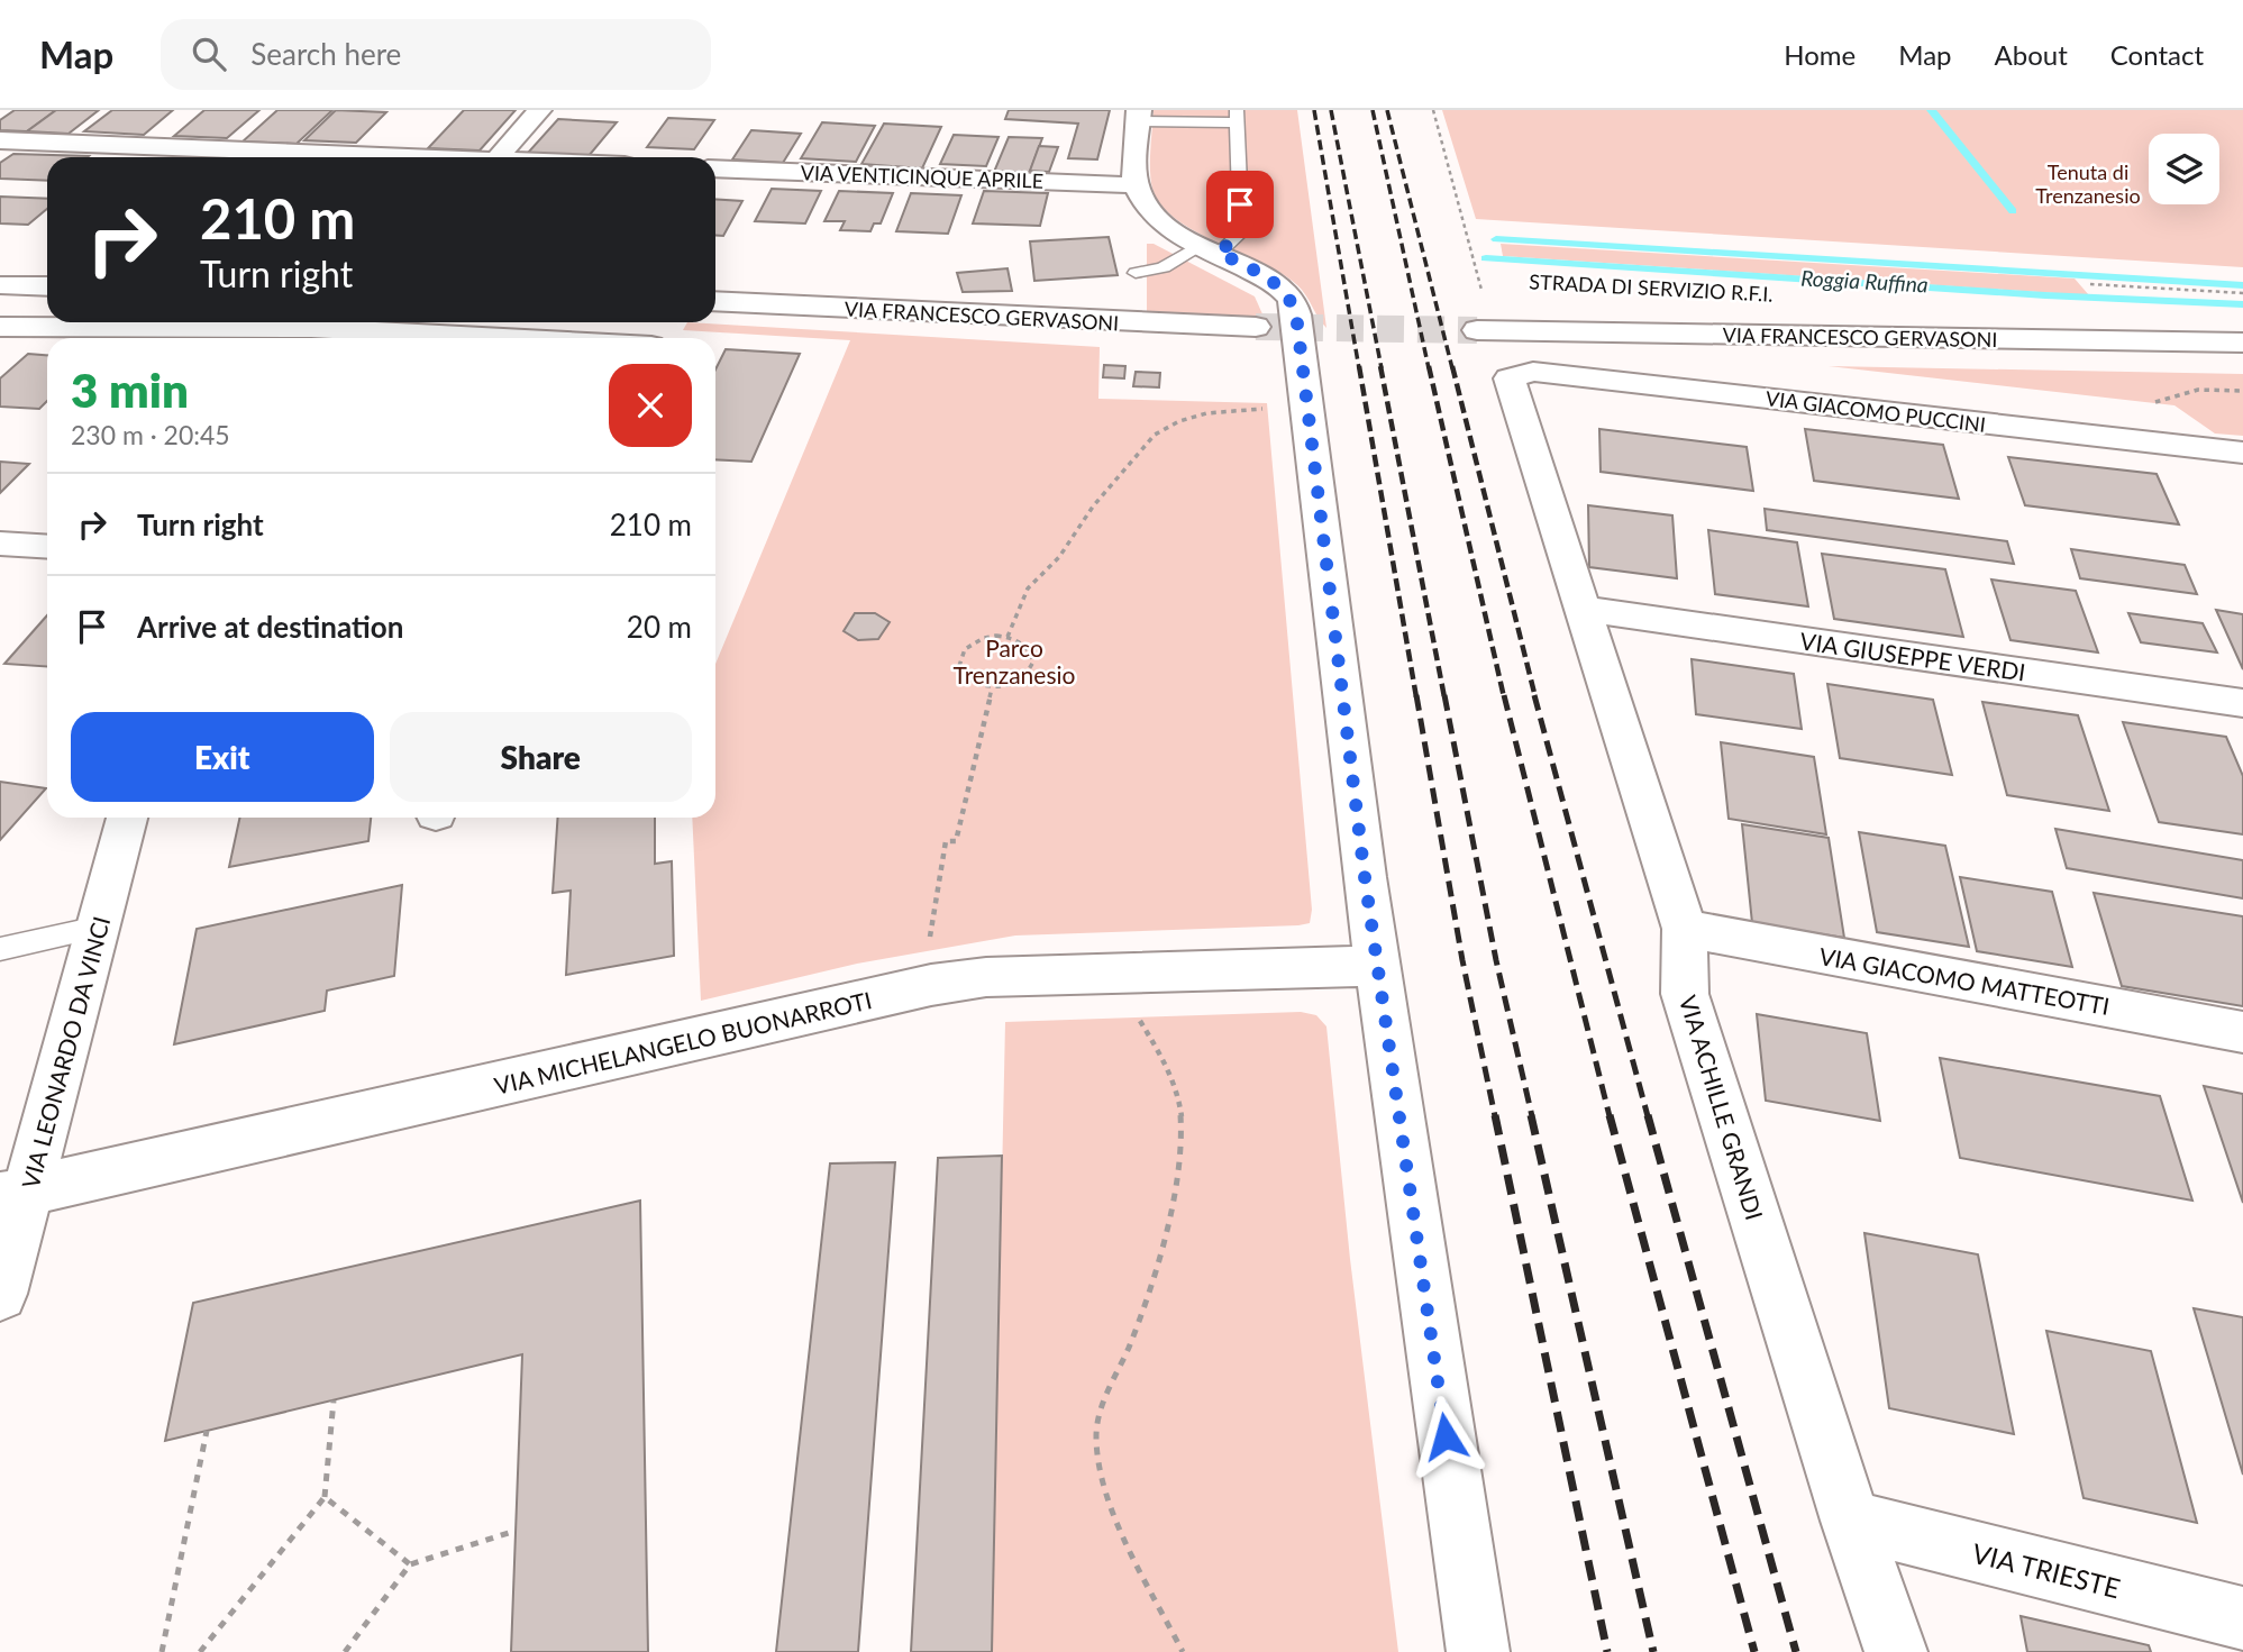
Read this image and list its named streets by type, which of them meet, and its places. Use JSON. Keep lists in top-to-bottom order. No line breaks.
{"streets":{"street":["VIA VENTICINQUE APRILE","VIA FRANCESCO GERVASONI","VIA GIACOMO PUCCINI","VIA GIUSEPPE VERDI","VIA GIACOMO MATTEOTTI","VIA MICHELANGELO BUONARROTI","VIA LEONARDO DA VINCI","VIA ACHILLE GRANDI","VIA TRIESTE"]},"crossings":[["VIA GIACOMO PUCCINI","VIA ACHILLE GRANDI"],["VIA GIUSEPPE VERDI","VIA ACHILLE GRANDI"],["VIA GIACOMO MATTEOTTI","VIA ACHILLE GRANDI"],["VIA MICHELANGELO BUONARROTI","VIA LEONARDO DA VINCI"],["VIA ACHILLE GRANDI","VIA TRIESTE"]],"water":["Roggia Ruffina"],"parks":["Tenuta di Trenzanesio","Parco Trenzanesio"],"page":{"header":"Map","search":"Search here","nav":["Home","Map","About","Contact"],"turn":["210 m","Turn right"],"heading":["3 min","230 m · 20:45"],"list":[{"name":"Turn right","value":"210 m"},{"name":"Arrive at destination","value":"20 m"}],"buttons":["Exit","Share"]}}
